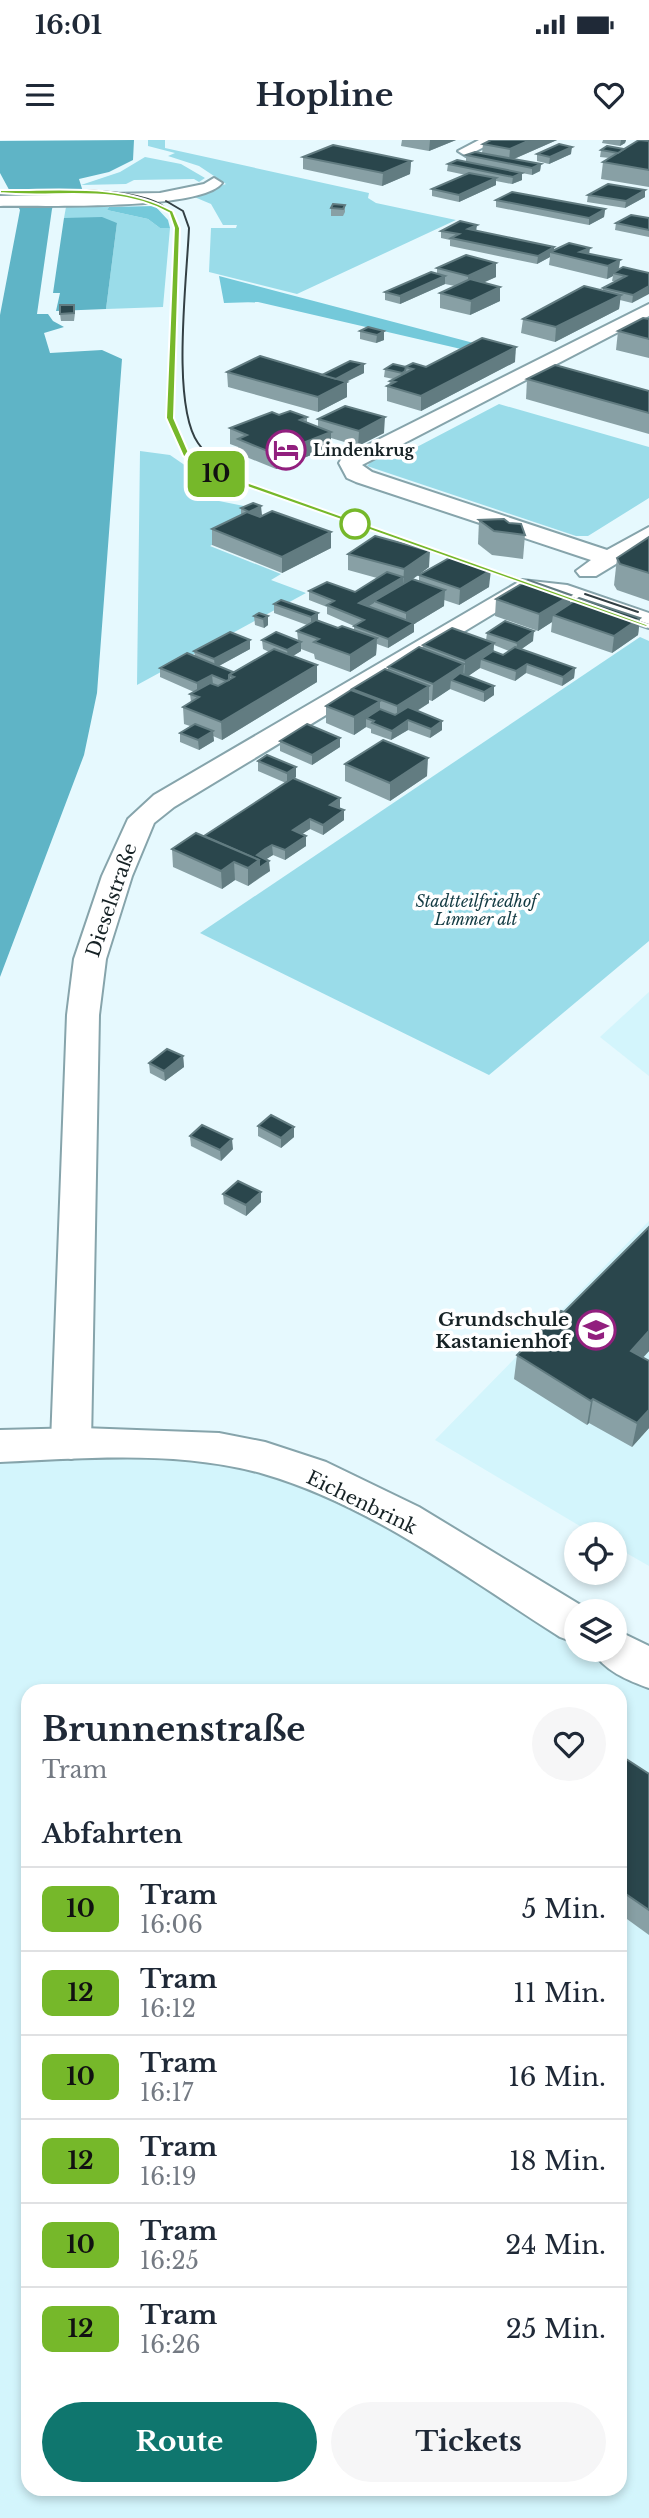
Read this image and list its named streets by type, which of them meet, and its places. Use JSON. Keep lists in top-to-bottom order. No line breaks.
{"streets":{"street":["Dieselstraße","Eichenbrink"]},"crossings":[["Dieselstraße","Eichenbrink"]],"parks":["Stadtteilfriedhof Limmer alt"],"places":{"hotel":["Lindenkrug"],"school or university":["Grundschule Kastanienhof"]},"lines":["tram line 10"],"page":{"status":"16:01","header":"Hopline","on_map":"10","heading":[["Brunnenstraße","Tram"],"Abfahrten"],"list":[{"mark":"10","name":"Tram","note":"16:06","value":"5 Min."},{"mark":"12","name":"Tram","note":"16:12","value":"11 Min."},{"mark":"10","name":"Tram","note":"16:17","value":"16 Min."},{"mark":"12","name":"Tram","note":"16:19","value":"18 Min."},{"mark":"10","name":"Tram","note":"16:25","value":"24 Min."},{"mark":"12","name":"Tram","note":"16:26","value":"25 Min."}],"buttons":["Route","Tickets"]}}
